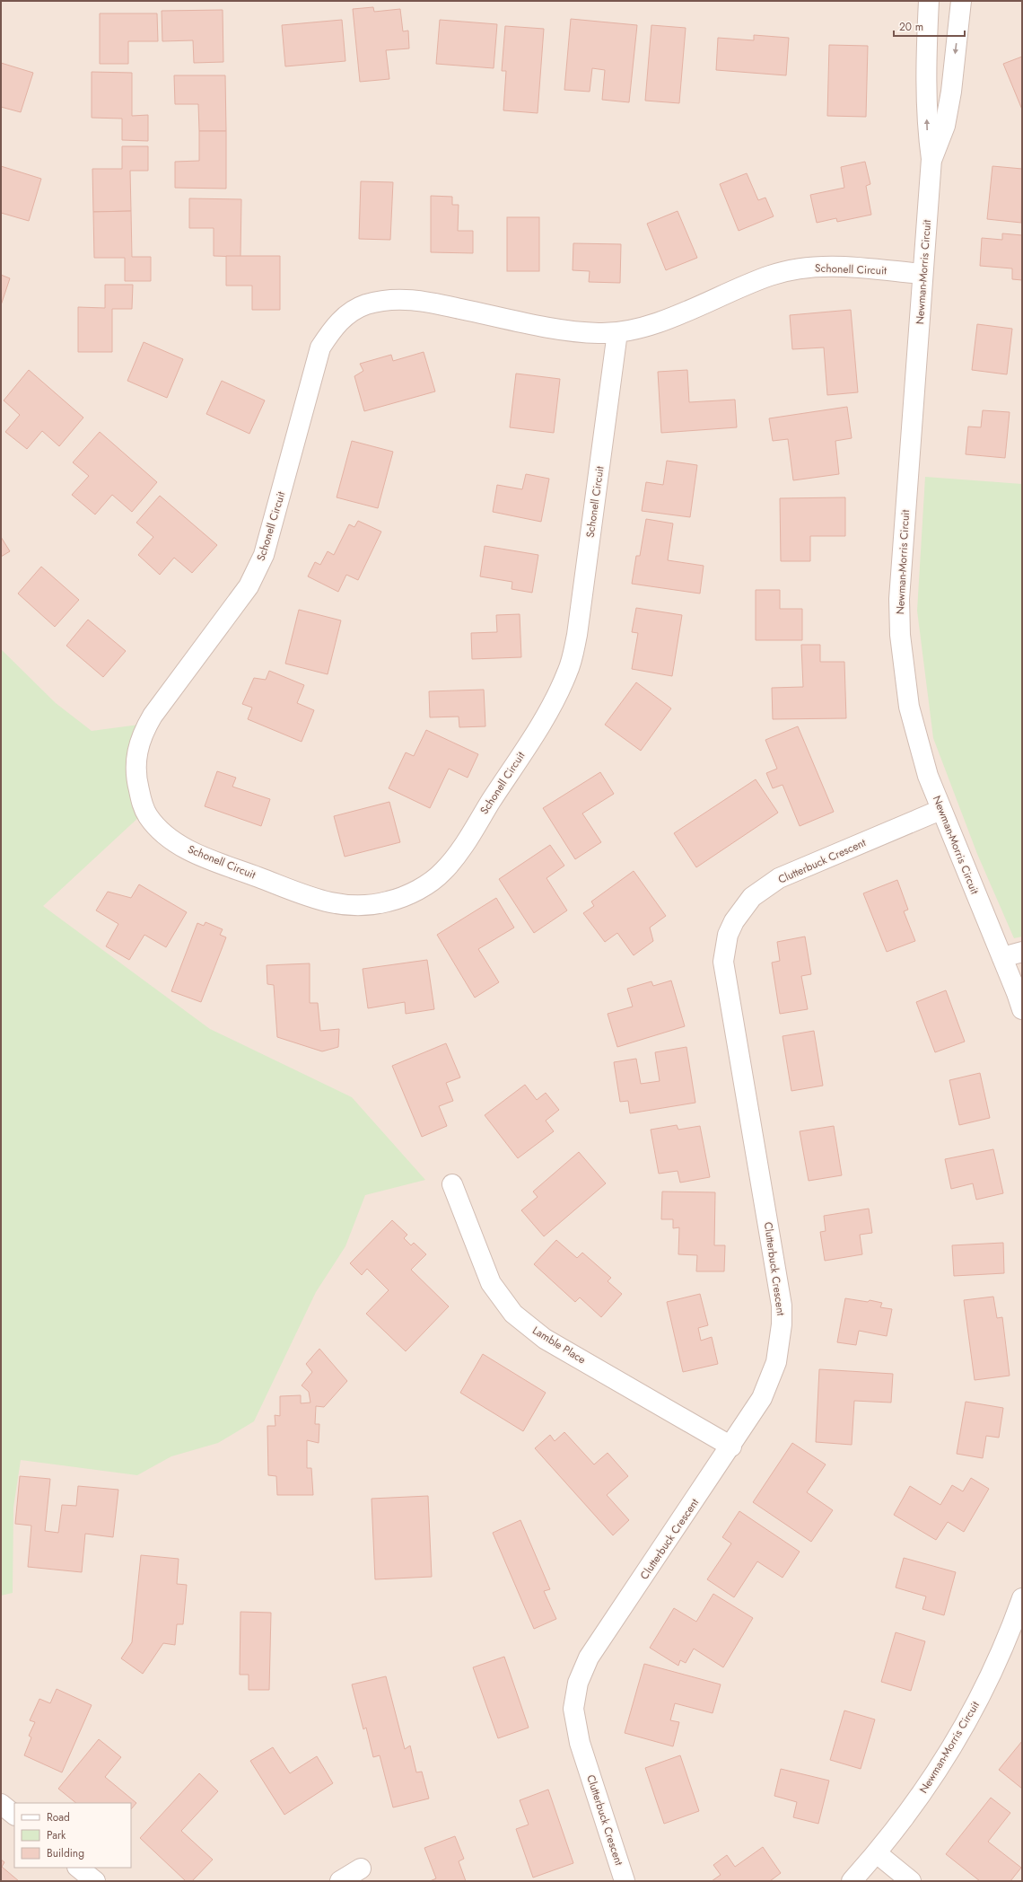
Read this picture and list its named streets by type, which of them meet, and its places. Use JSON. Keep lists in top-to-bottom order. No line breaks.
{"streets":{"street":["Schonell Circuit","Newman-Morris Circuit","Clutterbuck Crescent","Lamble Place"]},"crossings":[["Schonell Circuit","Newman-Morris Circuit"],["Newman-Morris Circuit","Clutterbuck Crescent"],["Clutterbuck Crescent","Lamble Place"]],"legend":["Road","Park","Building"],"scale_bar":"20 m"}
